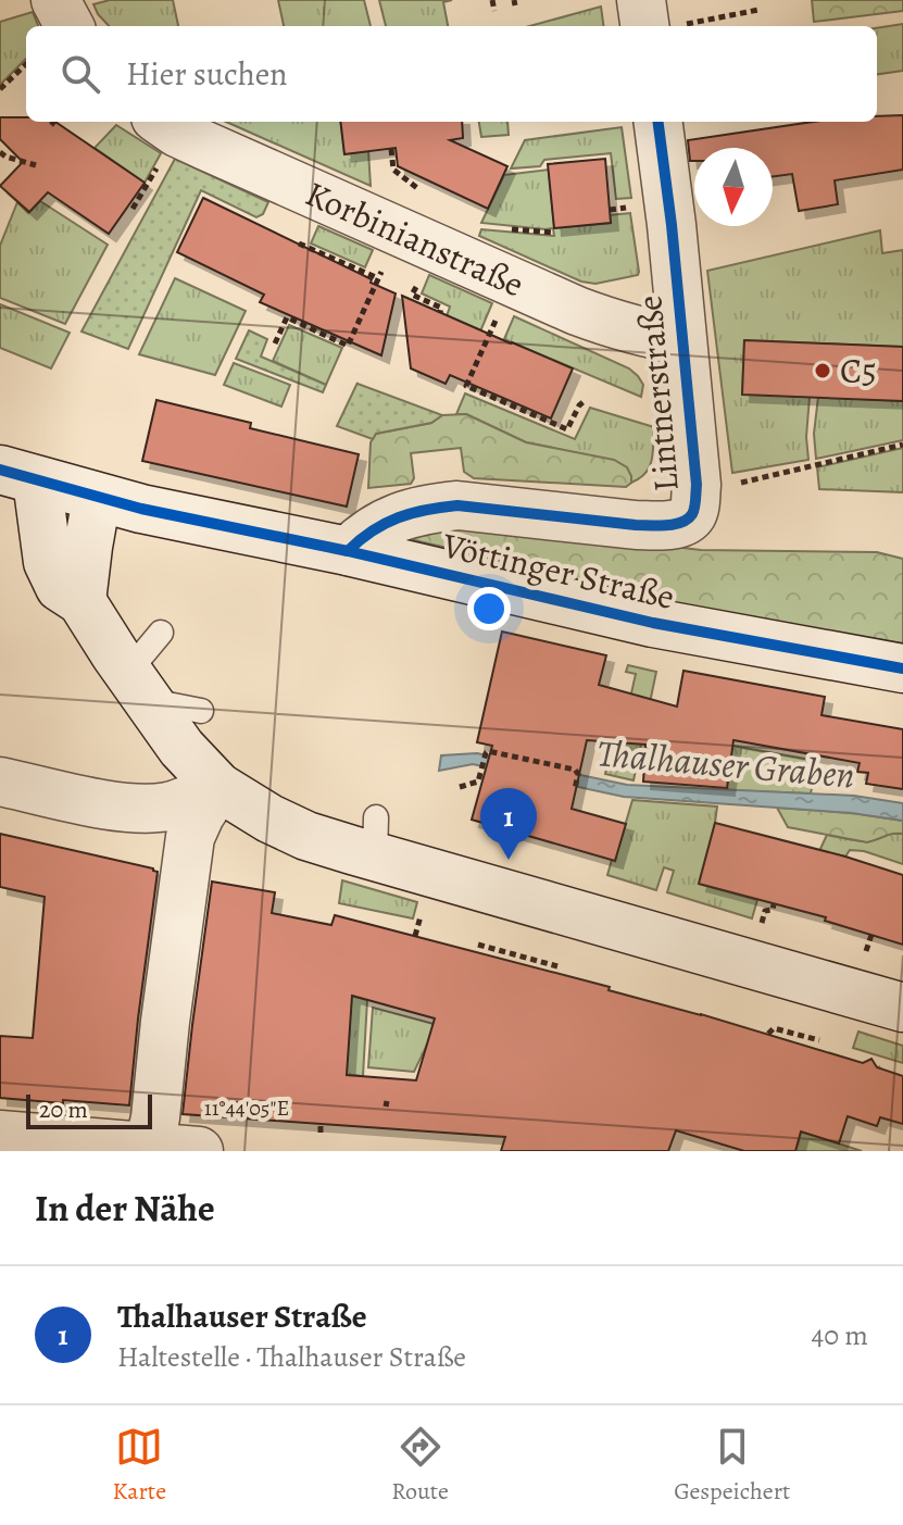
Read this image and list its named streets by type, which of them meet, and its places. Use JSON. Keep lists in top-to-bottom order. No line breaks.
{"streets":{"street":["Korbinianstraße","Lintnerstraße","Vöttinger Straße"]},"crossings":[["Korbinianstraße","Lintnerstraße"],["Lintnerstraße","Vöttinger Straße"]],"water":["Thalhauser Graben"],"places":["C5"],"scale_bar":"20 m","north":"bottom","page":{"search":"Hier suchen","pins":"1","scale":"20 m","heading":"In der Nähe","list":[{"mark":"1","name":"Thalhauser Straße","note":"Haltestelle · Thalhauser Straße","value":"40 m"}],"nav":["Karte","Route","Gespeichert"]},"coordinates":["11°44'05\"E"]}
